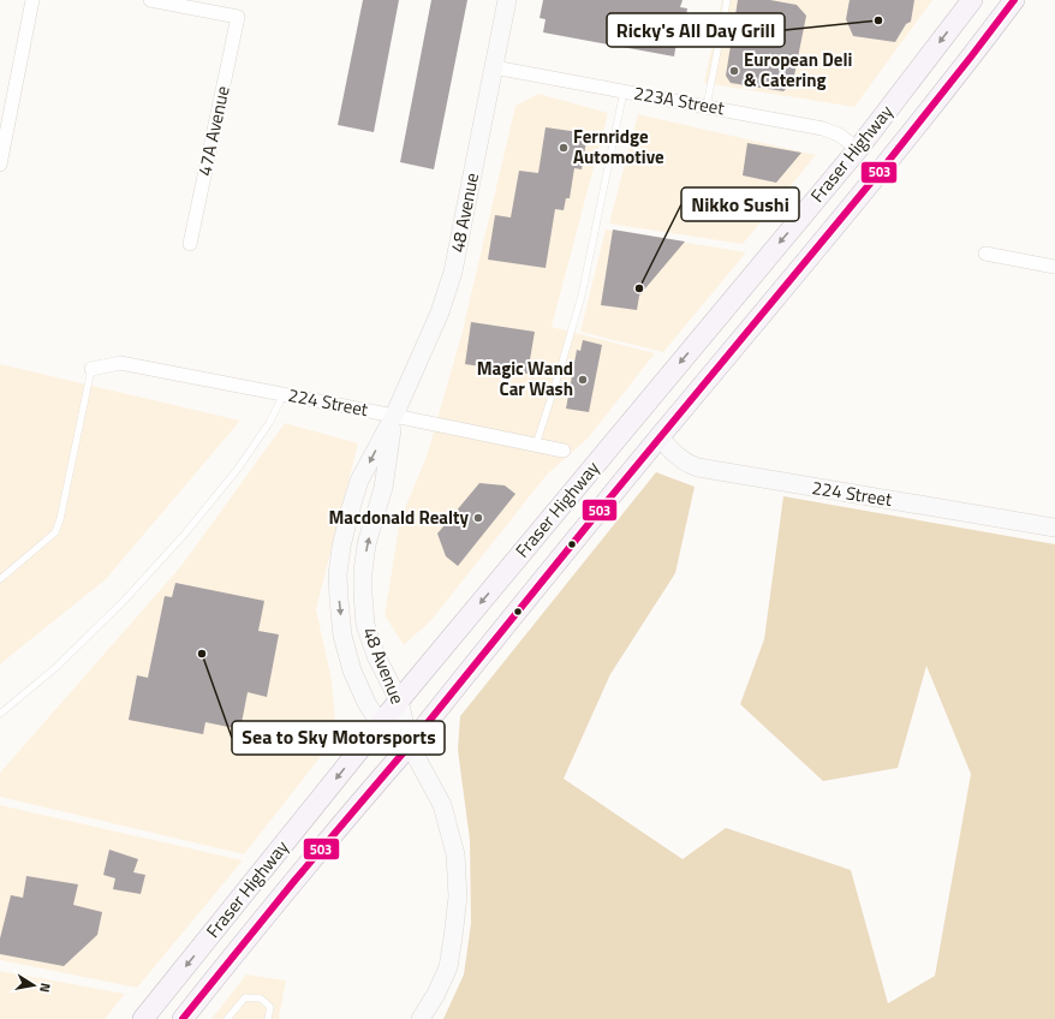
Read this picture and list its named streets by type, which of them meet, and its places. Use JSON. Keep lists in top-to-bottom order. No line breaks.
{"streets":{"main road":["Fraser Highway","48 Avenue","224 Street"],"street":["223A Street","47A Avenue"]},"crossings":[["223A Street","Fraser Highway"],["223A Street","48 Avenue"],["Fraser Highway","48 Avenue"],["Fraser Highway","224 Street"],["48 Avenue","224 Street"]],"places":["Ricky's All Day Grill","European Deli & Catering","Fernridge Automotive","Nikko Sushi","Magic Wand Car Wash","Macdonald Realty","Sea to Sky Motorsports"],"lines":["transit line 503"],"north":"right"}
